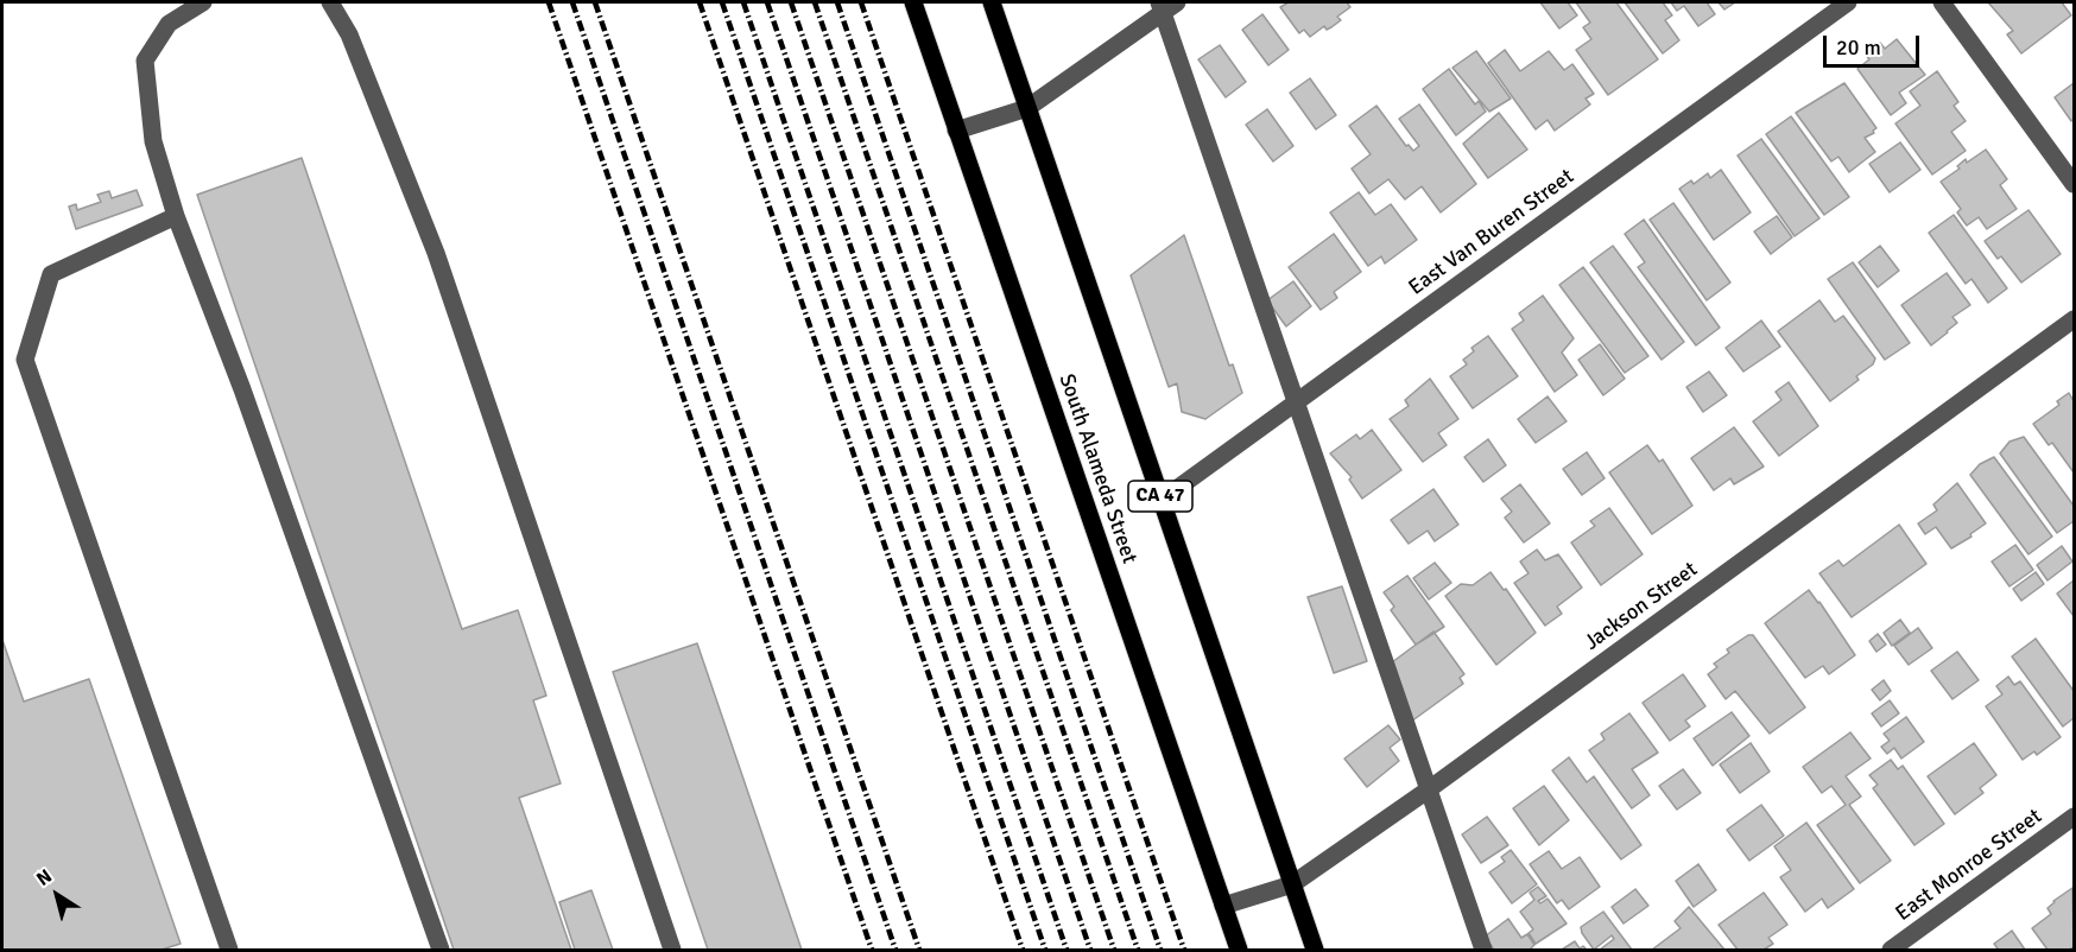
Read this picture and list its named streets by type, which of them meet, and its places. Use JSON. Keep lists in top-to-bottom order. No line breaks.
{"streets":{"main road":["South Alameda Street","CA 47"],"street":["East Van Buren Street","Jackson Street","East Monroe Street"]},"crossings":[["East Van Buren Street","CA 47"],["South Alameda Street","Jackson Street"],["CA 47","Jackson Street"]],"scale_bar":"20 m","north":"top left"}
